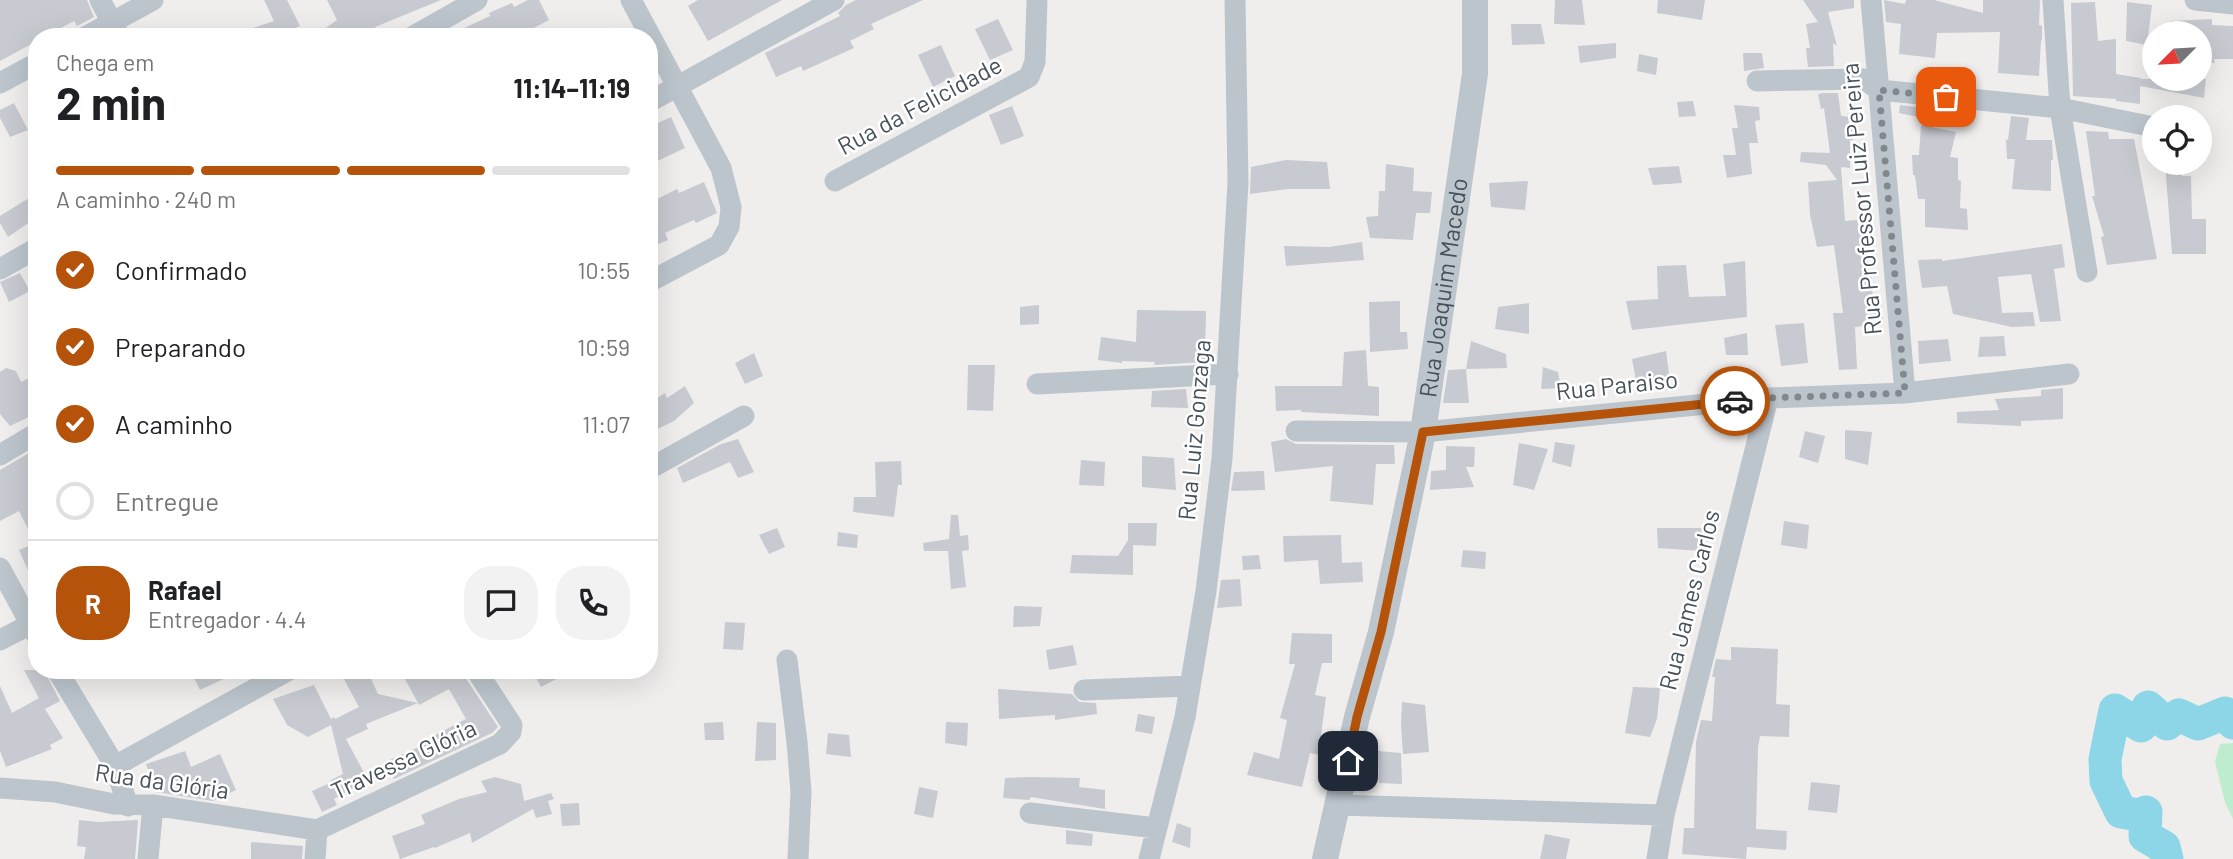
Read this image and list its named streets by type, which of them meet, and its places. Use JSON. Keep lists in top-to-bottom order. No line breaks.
{"streets":{"street":["Rua da Felicidade","Rua Professor Luiz Pereira","Rua Joaquim Macedo","Rua Paraiso","Rua Luiz Gonzaga","Rua James Carlos","Travessa Glória","Rua da Glória"]},"crossings":[["Rua Professor Luiz Pereira","Rua Paraiso"],["Rua Joaquim Macedo","Rua Paraiso"],["Rua Paraiso","Rua James Carlos"],["Travessa Glória","Rua da Glória"]],"north":"bottom left","page":{"heading":["2 min","Chega em","11:14–11:19"],"panel":["Rafael","Entregador · 4.4"],"bar":"A caminho · 240 m","list":[["Confirmado","10:55"],["Preparando","10:59"],["A caminho","11:07"],"Entregue"],"round":"R"}}
